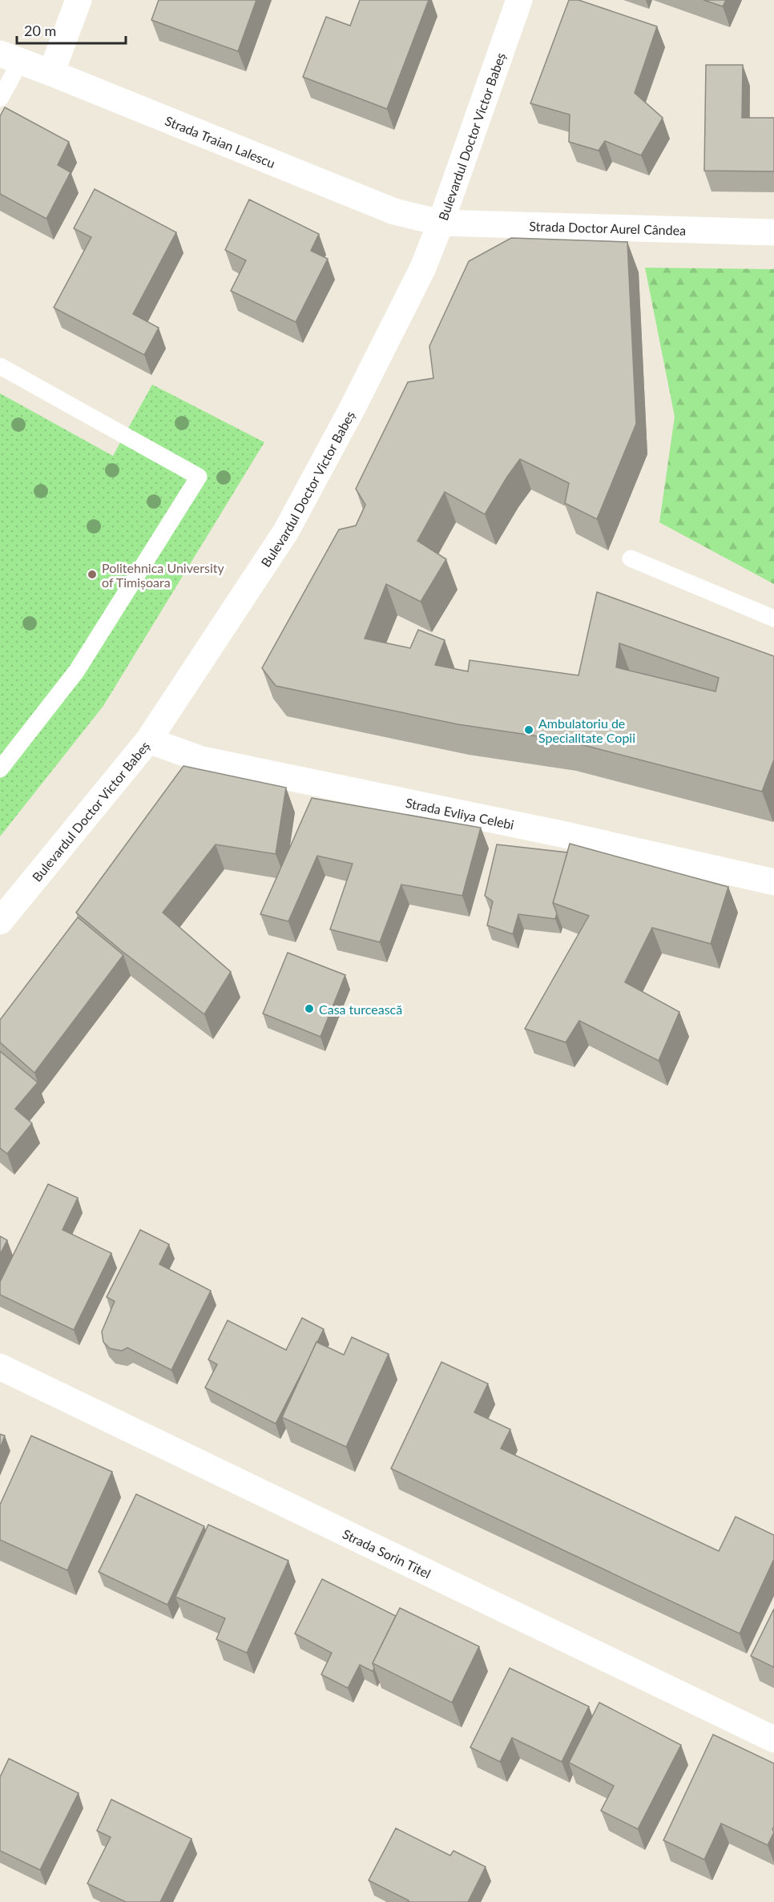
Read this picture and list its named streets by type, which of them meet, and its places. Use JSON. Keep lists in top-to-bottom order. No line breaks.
{"streets":{"street":["Bulevardul Doctor Victor Babeș","Strada Traian Lalescu","Strada Doctor Aurel Cândea","Strada Evliya Celebi","Strada Sorin Titel"]},"crossings":[["Bulevardul Doctor Victor Babeș","Strada Traian Lalescu"],["Bulevardul Doctor Victor Babeș","Strada Doctor Aurel Cândea"],["Bulevardul Doctor Victor Babeș","Strada Evliya Celebi"],["Strada Traian Lalescu","Strada Doctor Aurel Cândea"]],"places":["Politehnica University of Timișoara","Ambulatoriu de Specialitate Copii","Casa turcească"],"scale_bar":"20 m"}
